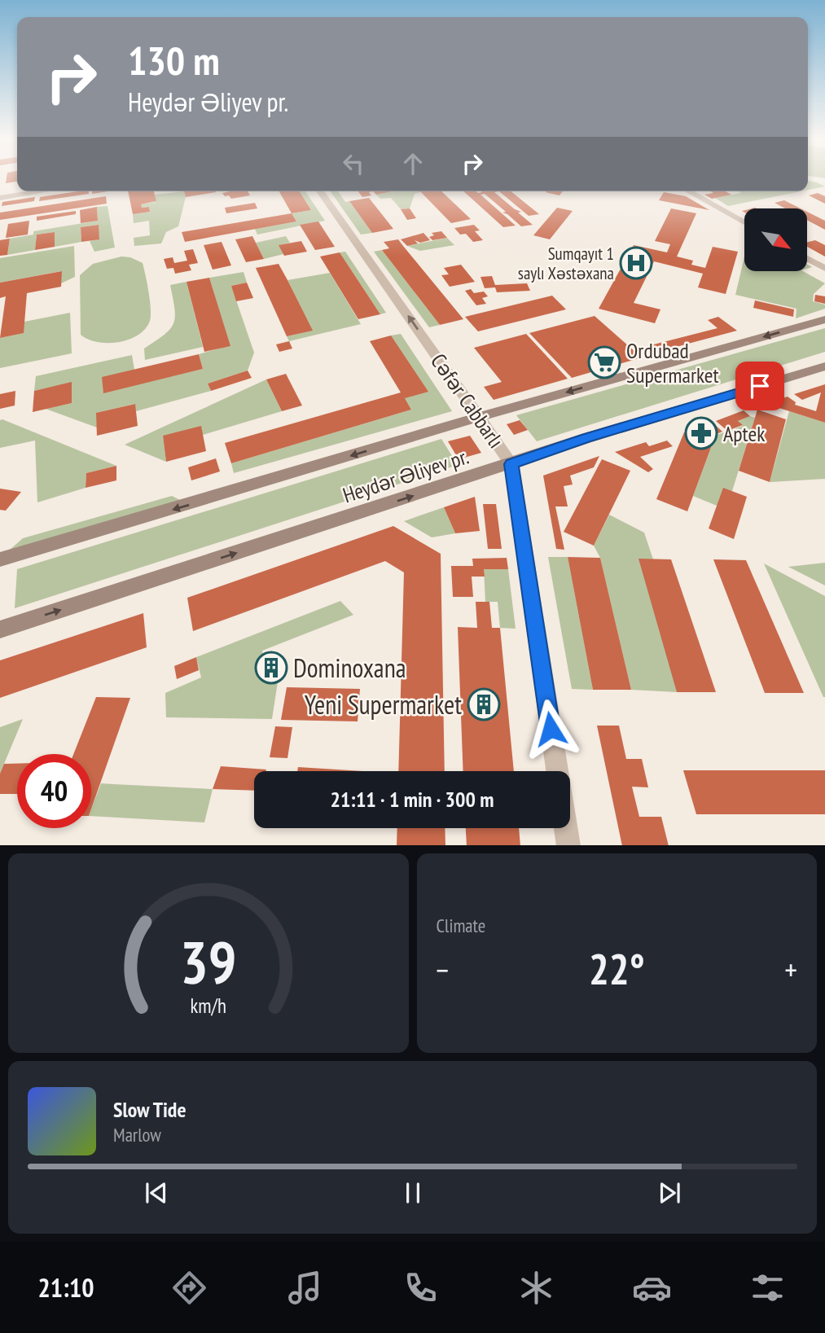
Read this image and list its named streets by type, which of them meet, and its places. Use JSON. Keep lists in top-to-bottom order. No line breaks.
{"streets":{"main road":["Heydər Əliyev pr."],"street":["Cəfər Cabbarlı"]},"crossings":[["Cəfər Cabbarlı","Heydər Əliyev pr."]],"one_way":["Cəfər Cabbarlı"],"places":{"hospital":["Sumqayıt 1 saylı Xəstəxana"],"supermarket":["Ordubad Supermarket"],"pharmacy":["Aptek"],"building":["Dominoxana","Yeni Supermarket"]},"north":"bottom right","page":{"turn":["130 m","Heydər Əliyev pr."],"limit":"40","trip":"21:11 · 1 min · 300 m","tile":"Climate","heat":["−","22°","+"],"song":["Slow Tide","Marlow"],"tabs":"21:10","gauge":["39","km/h"]}}
